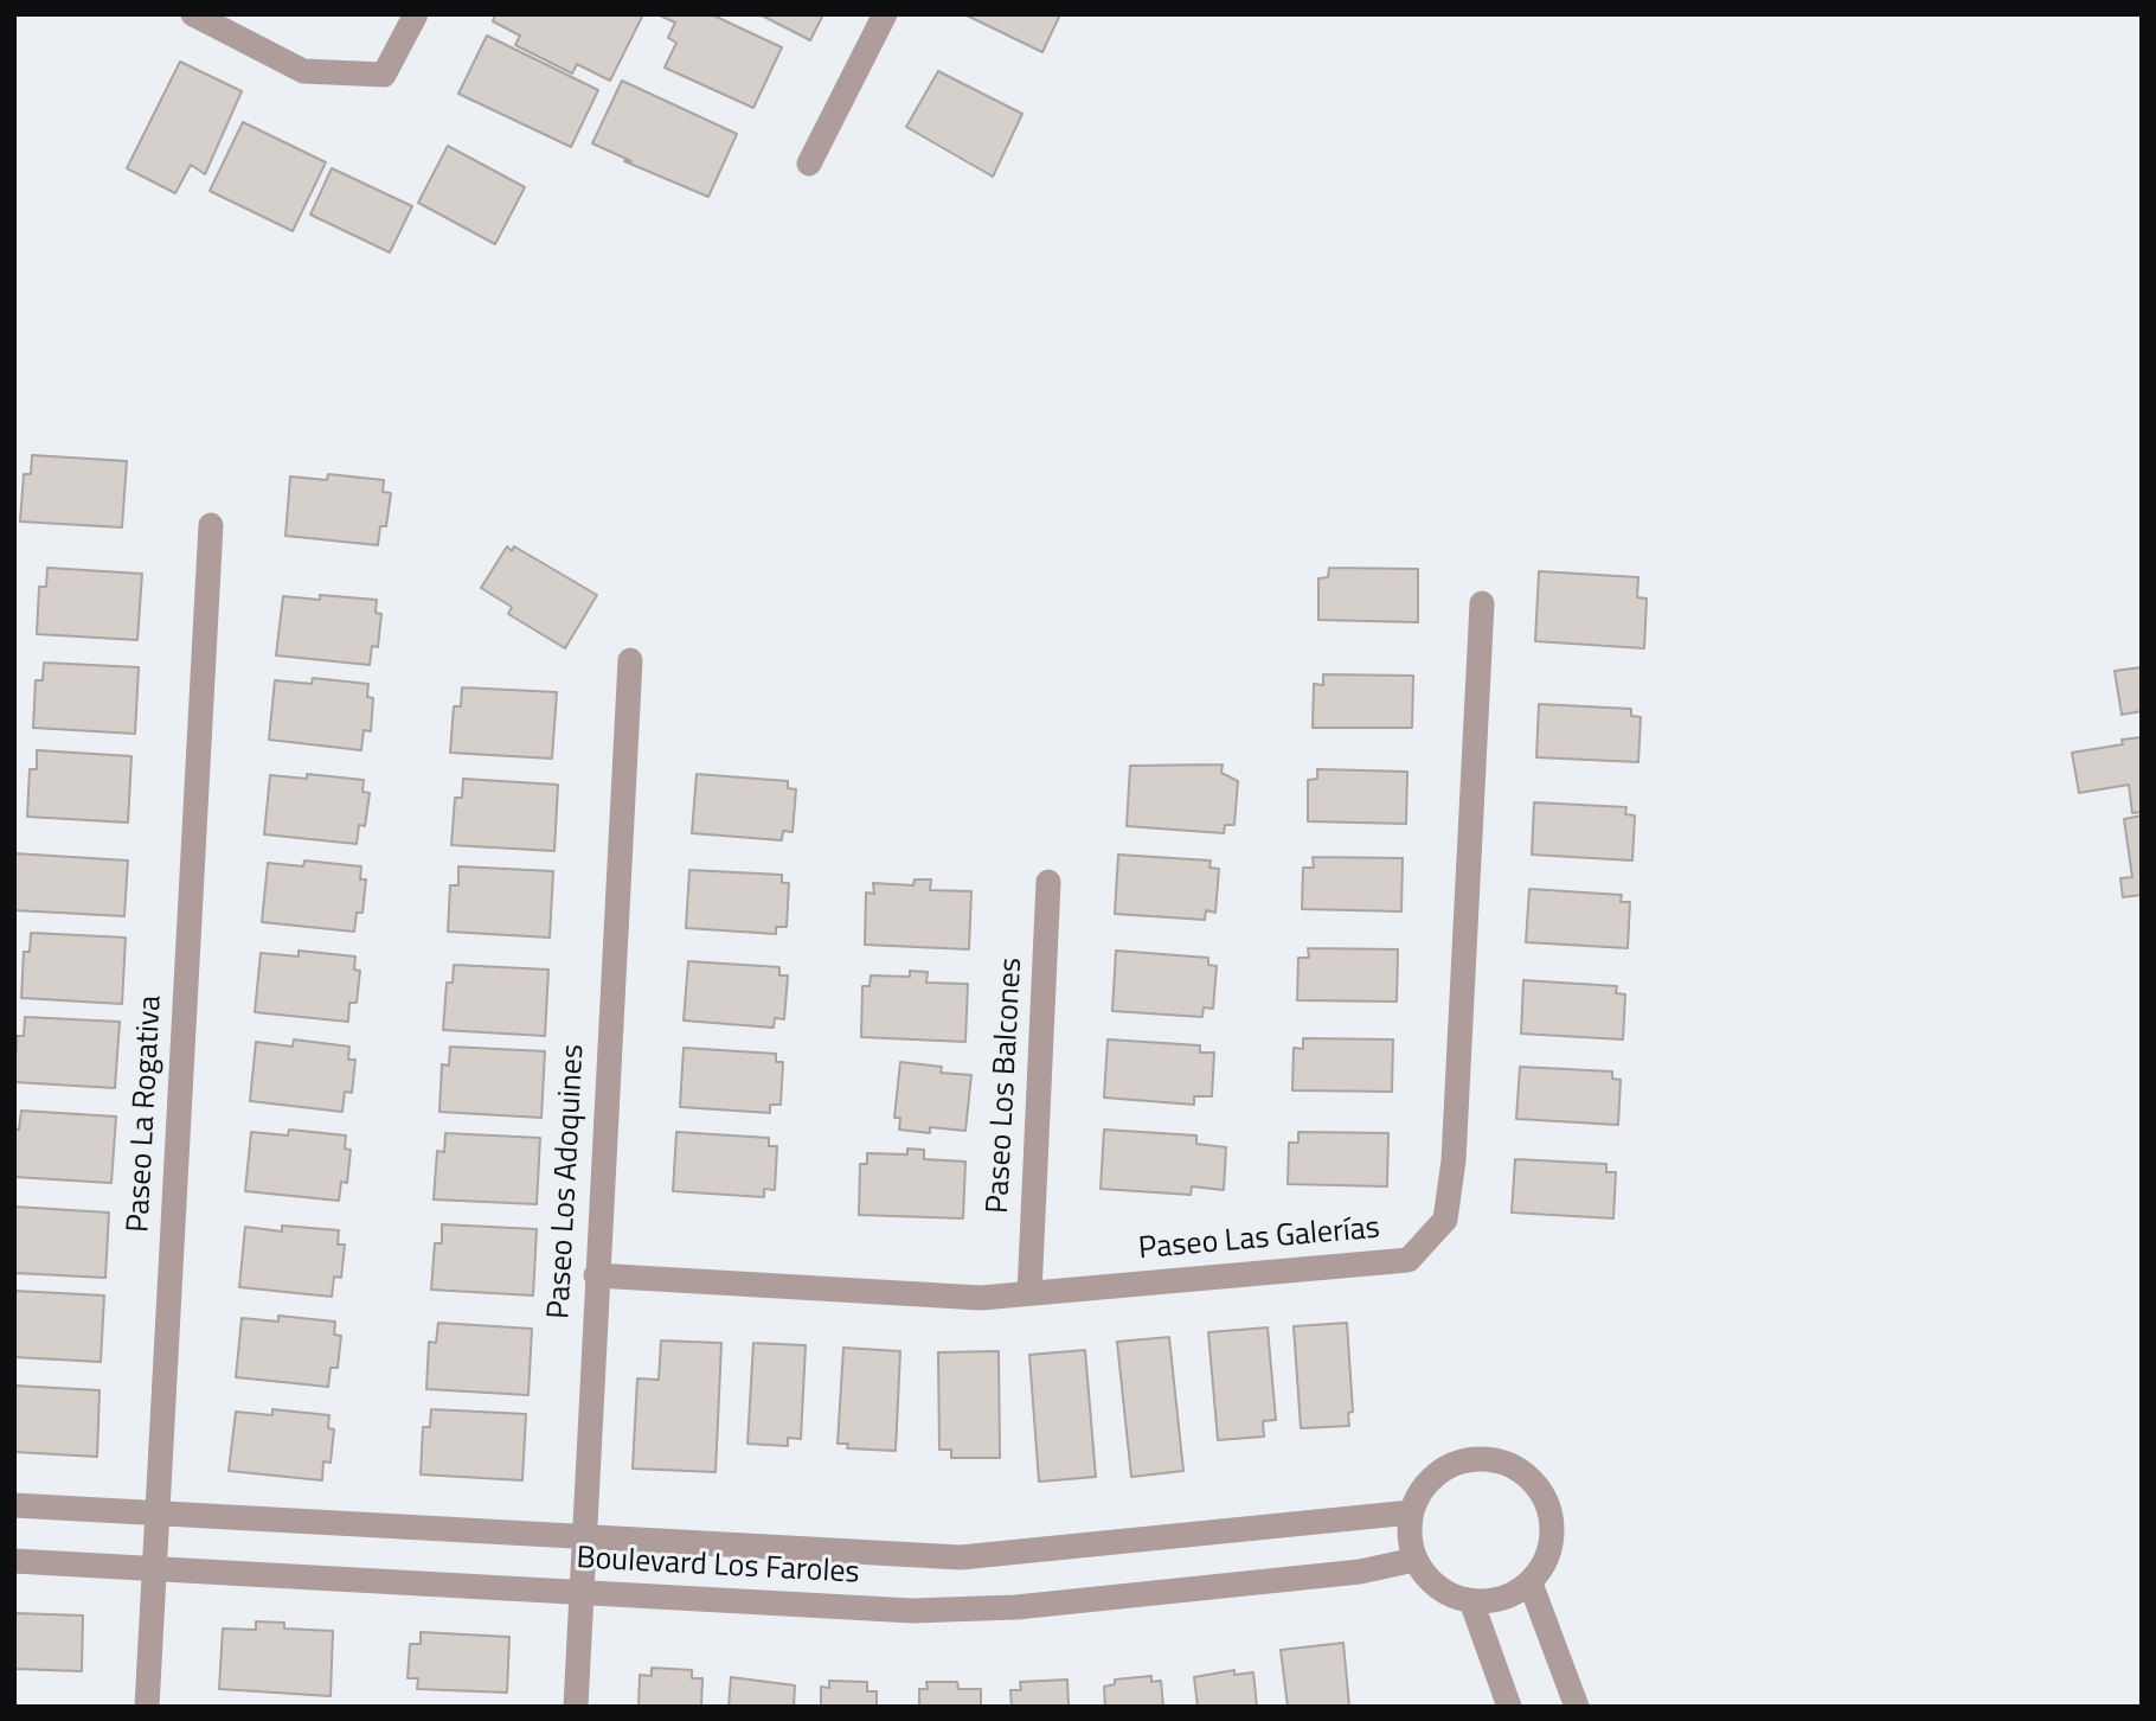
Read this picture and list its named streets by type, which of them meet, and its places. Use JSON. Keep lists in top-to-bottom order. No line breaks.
{"streets":{"street":["Paseo Los Balcones","Paseo La Rogativa","Paseo Los Adoquines","Paseo Las Galerías","Boulevard Los Faroles"]},"crossings":[["Paseo Los Balcones","Paseo Las Galerías"],["Paseo La Rogativa","Boulevard Los Faroles"],["Paseo Los Adoquines","Paseo Las Galerías"],["Paseo Los Adoquines","Boulevard Los Faroles"]]}
